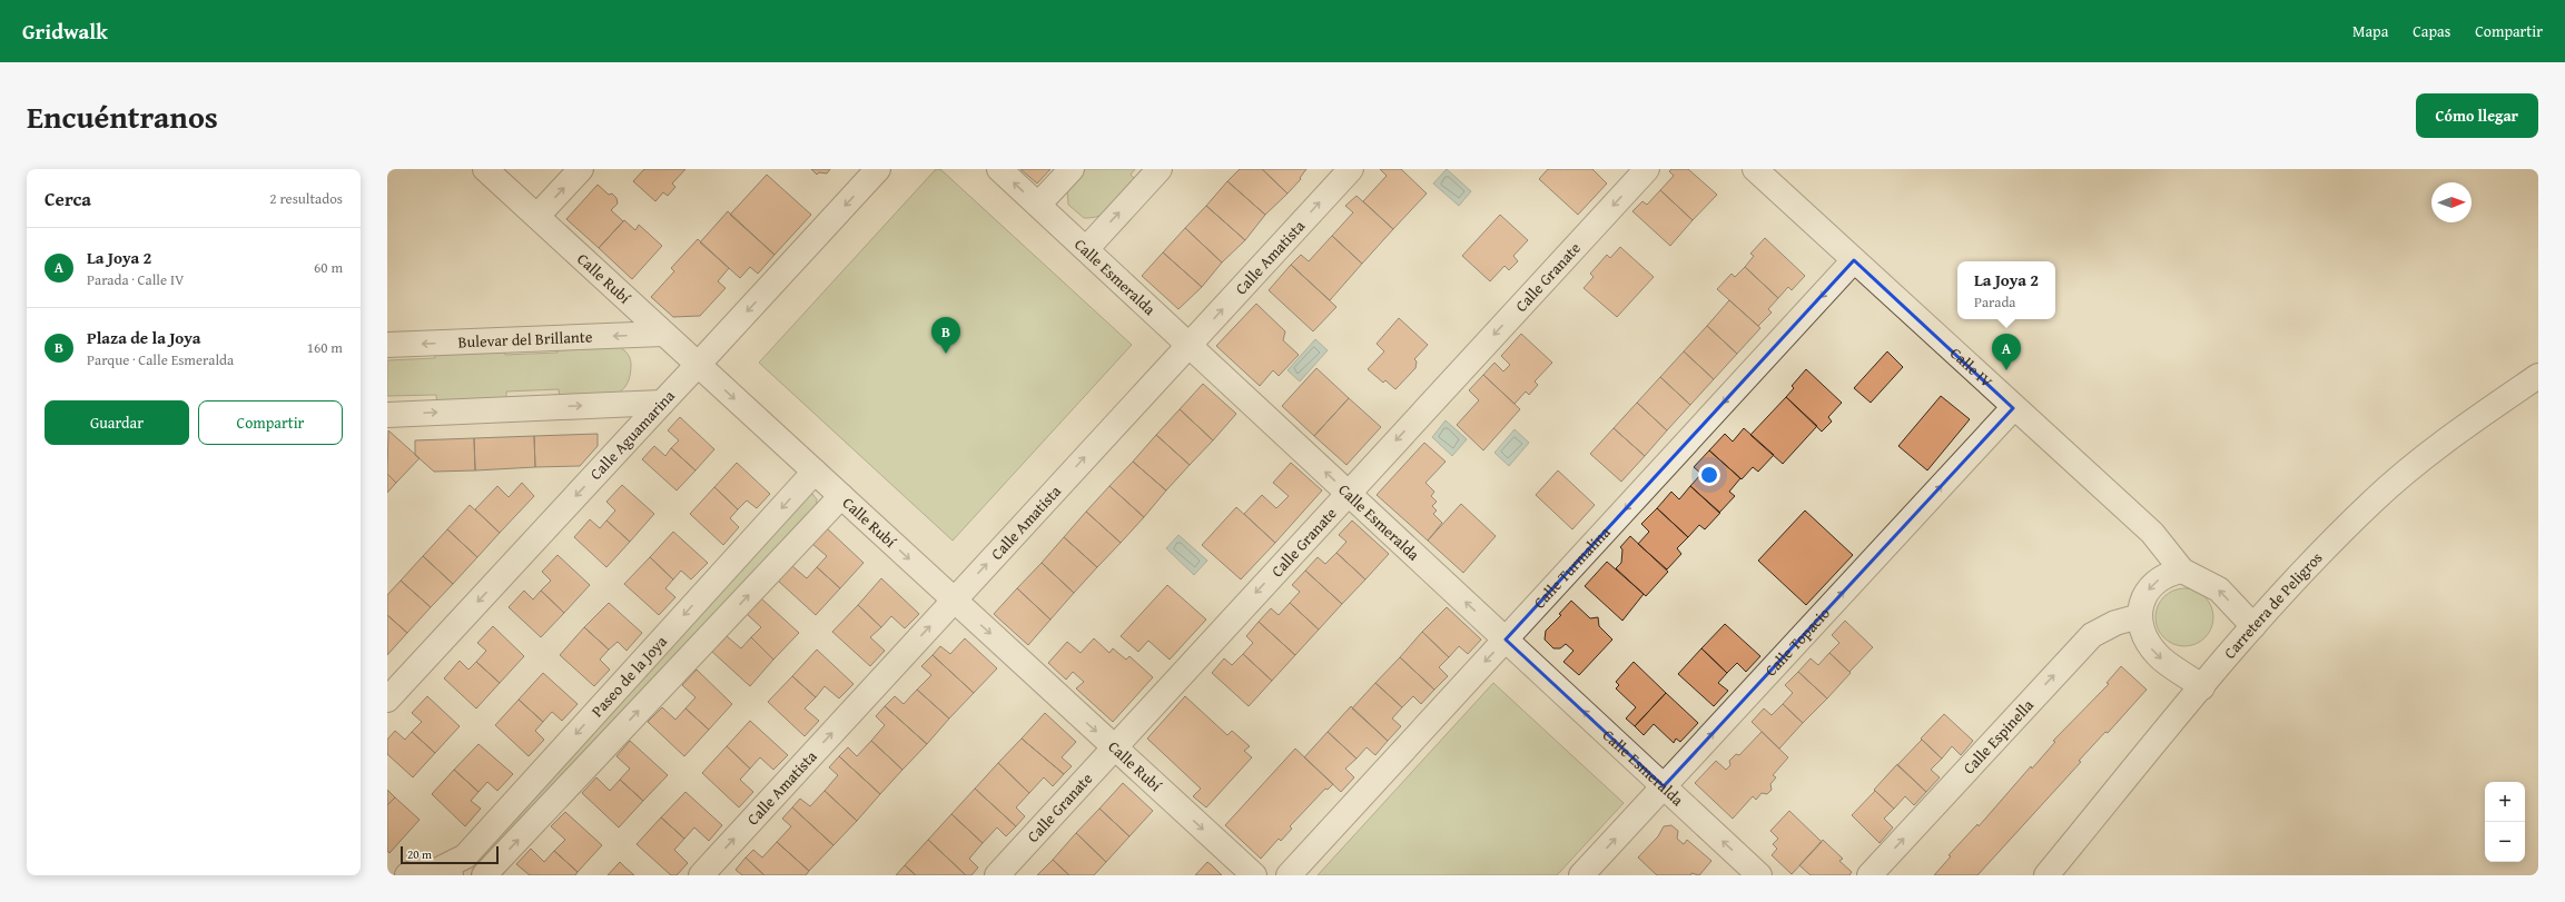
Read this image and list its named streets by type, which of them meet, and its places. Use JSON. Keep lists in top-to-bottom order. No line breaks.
{"streets":{"street":["Calle Amatista","Calle Esmeralda","Calle Granate","Calle Rubí","Bulevar del Brillante","Calle IV","Calle Aguamarina","Calle Turmalina","Carretera de Peligros","Calle Topacio","Paseo de la Joya","Calle Espinella"]},"crossings":[["Calle Amatista","Calle Esmeralda"],["Calle Amatista","Calle Rubí"],["Calle Esmeralda","Calle Granate"],["Calle Esmeralda","Calle Turmalina"],["Calle Esmeralda","Calle Topacio"],["Calle Granate","Calle Rubí"],["Calle Rubí","Bulevar del Brillante"],["Calle Rubí","Calle Aguamarina"],["Calle Rubí","Paseo de la Joya"],["Calle IV","Calle Turmalina"],["Calle IV","Carretera de Peligros"],["Calle IV","Calle Topacio"],["Calle IV","Calle Espinella"],["Carretera de Peligros","Calle Espinella"]],"one_way":["Calle Amatista","Calle Esmeralda","Calle Granate","Calle Rubí","Calle Aguamarina","Calle Turmalina","Calle Topacio","Calle Espinella"],"scale_bar":"20 m","north":"right","page":{"header":"Gridwalk","nav":["Mapa","Capas","Compartir"],"title":"Encuéntranos","buttons":["Cómo llegar",["Guardar","Compartir"]],"heading":["Cerca","2 resultados"],"list":[{"mark":"A","name":"La Joya 2","note":"Parada · Calle IV","value":"60 m"},{"mark":"B","name":"Plaza de la Joya","note":"Parque · Calle Esmeralda","value":"160 m"}],"popup":["La Joya 2","Parada"],"pins":["B","A"],"map_buttons":["+","−"],"scale":"20 m"}}
